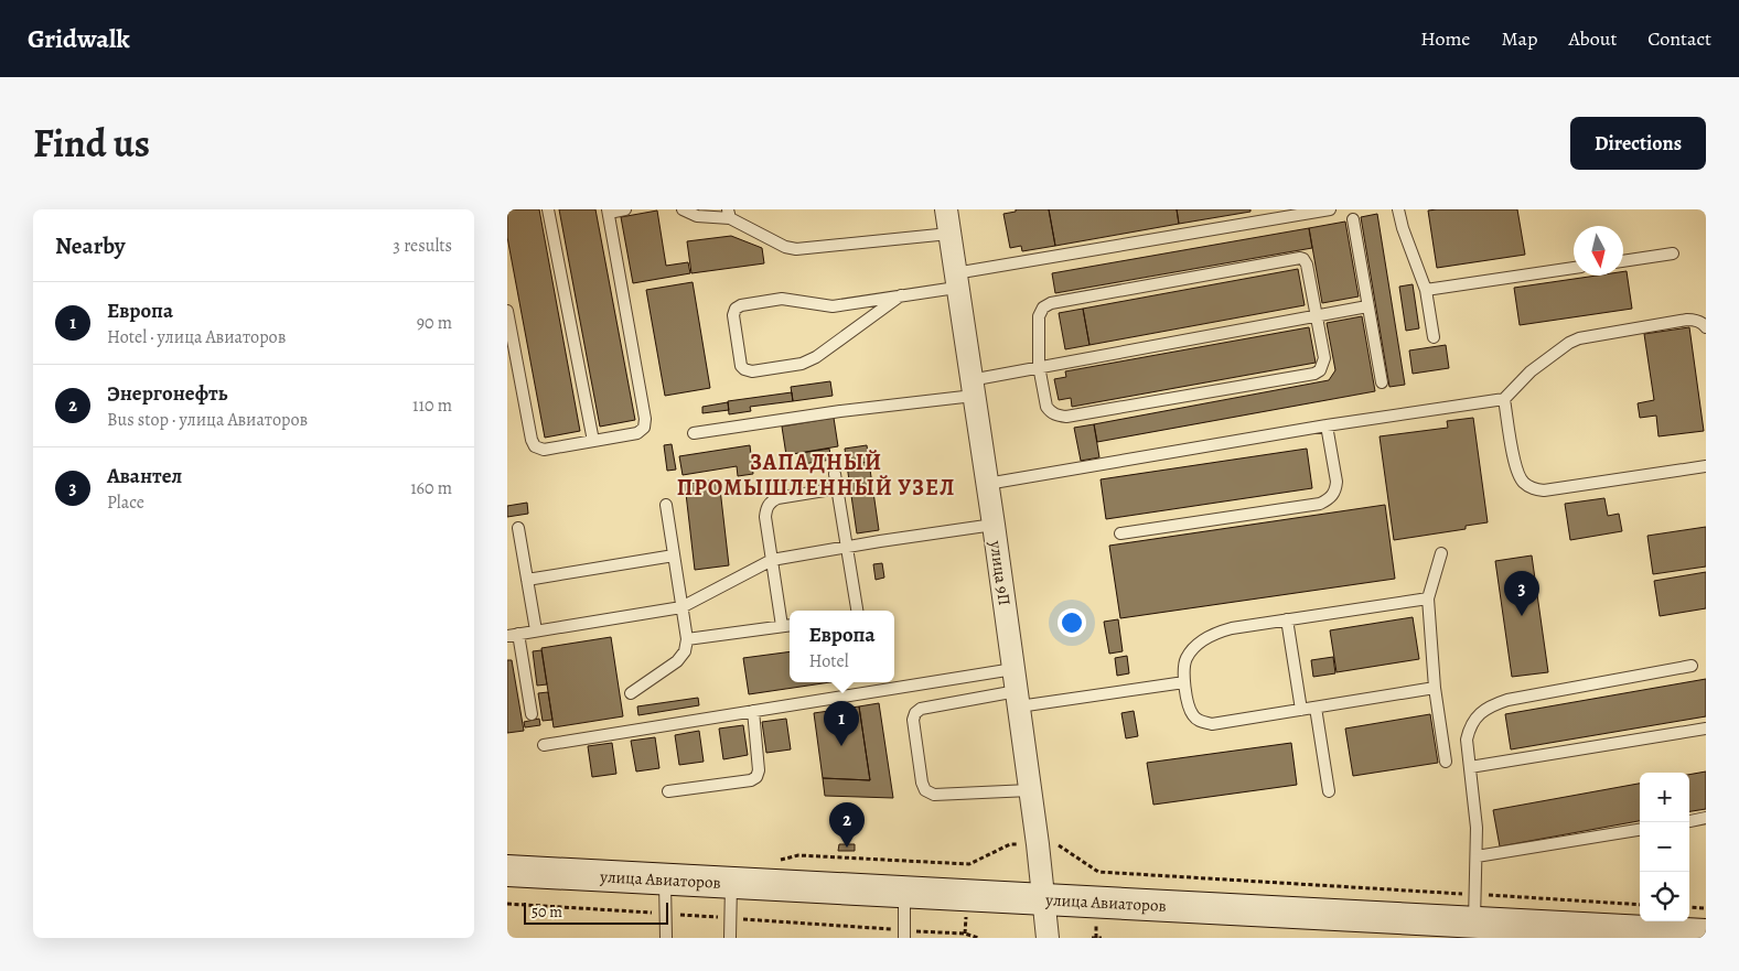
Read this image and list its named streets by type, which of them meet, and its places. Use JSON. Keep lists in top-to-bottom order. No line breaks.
{"streets":{"main road":["улица Авиаторов"],"street":["улица 9П"]},"crossings":[["улица 9П","улица Авиаторов"]],"districts":["ЗАПАДНЫЙ ПРОМЫШЛЕННЫЙ УЗЕЛ"],"scale_bar":"50 m","north":"bottom","page":{"header":"Gridwalk","nav":["Home","Map","About","Contact"],"title":"Find us","buttons":"Directions","heading":["Nearby","3 results"],"list":[{"mark":"1","name":"Европа","note":"Hotel · улица Авиаторов","value":"90 m"},{"mark":"2","name":"Энергонефть","note":"Bus stop · улица Авиаторов","value":"110 m"},{"mark":"3","name":"Авантел","note":"Place","value":"160 m"}],"pins":["3","1","2"],"popup":["Европа","Hotel"],"map_buttons":["+","−"],"scale":"50 m"}}
